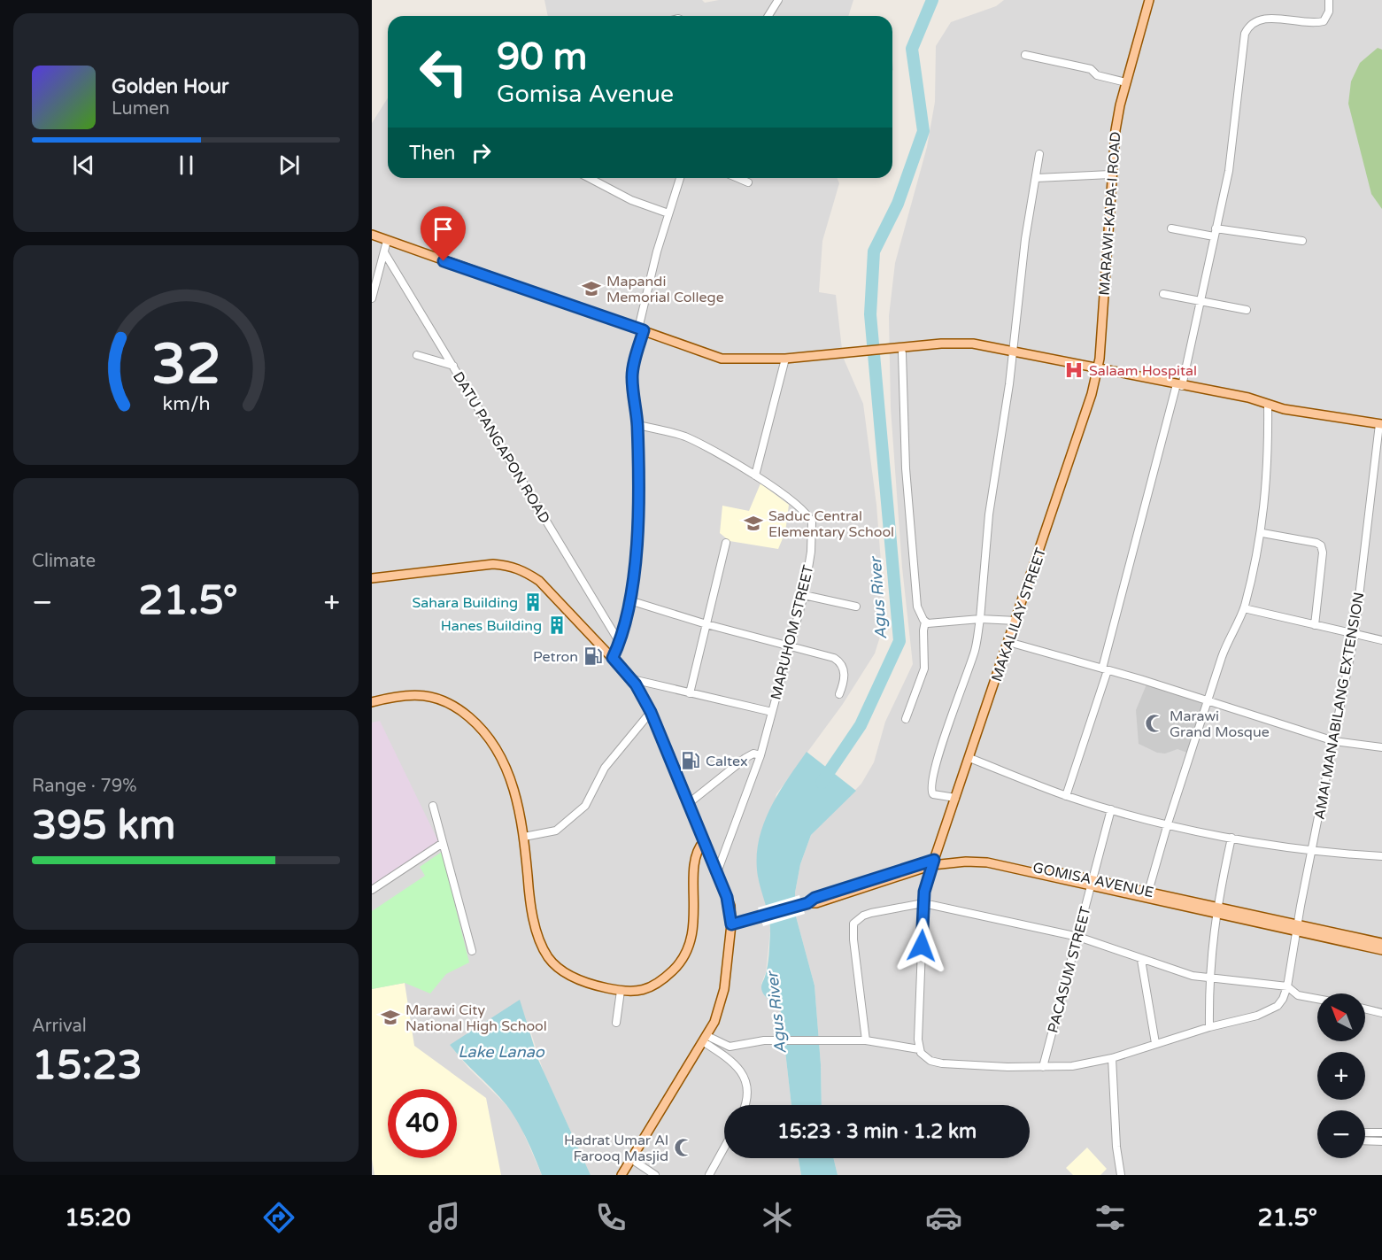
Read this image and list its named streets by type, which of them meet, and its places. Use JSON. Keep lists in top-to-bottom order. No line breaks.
{"streets":{"main road":["MARAWI-KAPA-I ROAD","MAKALILAY STREET","GOMISA AVENUE"],"street":["DATU PANGAPON ROAD","MARUHOM STREET","AMAI MANABILANG EXTENSION","PACASUM STREET"]},"crossings":[["MARAWI-KAPA-I ROAD","MAKALILAY STREET"],["MAKALILAY STREET","GOMISA AVENUE"],["AMAI MANABILANG EXTENSION","GOMISA AVENUE"],["GOMISA AVENUE","PACASUM STREET"]],"water":["Agus River","Lake Lanao"],"places":{"school or university":["Mapandi Memorial College","Saduc Central Elementary School","Marawi City National High School"],"hospital":["Salaam Hospital"],"building":["Sahara Building","Hanes Building"],"fuel station":["Petron","Caltex"],"mosque":["Marawi Grand Mosque","Hadrat Umar Al Farooq Masjid"]},"north":"top left","page":{"turn":["90 m","Gomisa Avenue"],"song":["Golden Hour","Lumen"],"then":"Then","tile":["Climate",["Range · 79%","395 km"],["Arrival","15:23"]],"heat":["−","21.5°","+"],"map_buttons":["+","−"],"limit":"40","trip":"15:23 · 3 min · 1.2 km","tabs":["15:20","21.5°"],"gauge":["32","km/h"]}}
